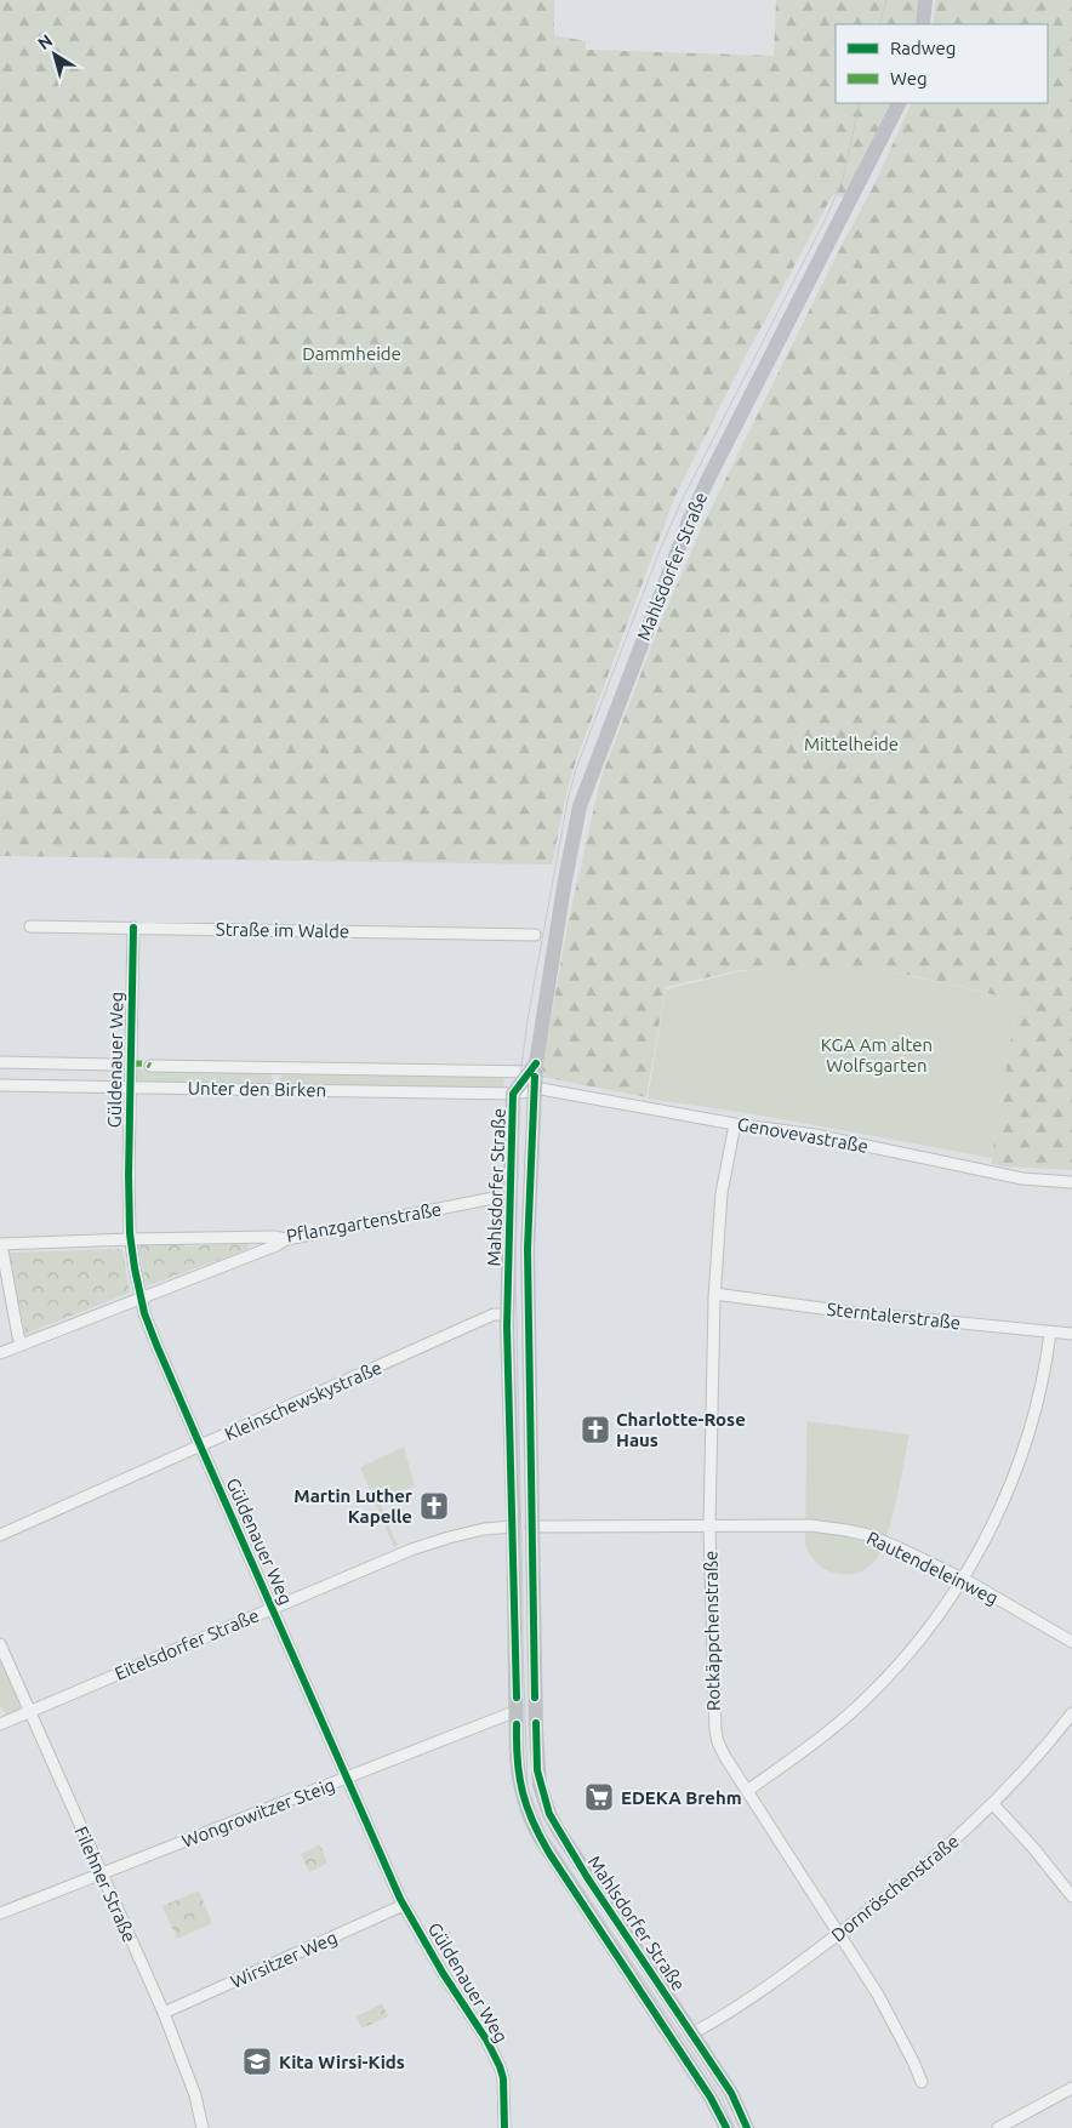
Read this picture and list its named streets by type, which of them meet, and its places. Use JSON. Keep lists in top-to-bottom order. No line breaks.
{"streets":{"main road":["Mahlsdorfer Straße"],"street":["Straße im Walde","Güldenauer Weg","Unter den Birken","Genovevastraße","Pflanzgartenstraße","Sterntalerstraße","Kleinschewskystraße","Rautendeleinweg","Rotkäppchenstraße","Eitelsdorfer Straße","Wongrowitzer Steig","Filehner Straße","Dornröschenstraße","Wirsitzer Weg"]},"crossings":[["Mahlsdorfer Straße","Unter den Birken"],["Mahlsdorfer Straße","Genovevastraße"],["Mahlsdorfer Straße","Pflanzgartenstraße"],["Mahlsdorfer Straße","Kleinschewskystraße"],["Mahlsdorfer Straße","Rautendeleinweg"],["Mahlsdorfer Straße","Eitelsdorfer Straße"],["Mahlsdorfer Straße","Wongrowitzer Steig"],["Mahlsdorfer Straße","Dornröschenstraße"],["Straße im Walde","Güldenauer Weg"],["Güldenauer Weg","Unter den Birken"],["Güldenauer Weg","Pflanzgartenstraße"],["Güldenauer Weg","Kleinschewskystraße"],["Güldenauer Weg","Eitelsdorfer Straße"],["Güldenauer Weg","Wongrowitzer Steig"],["Güldenauer Weg","Wirsitzer Weg"],["Unter den Birken","Genovevastraße"],["Genovevastraße","Rotkäppchenstraße"],["Sterntalerstraße","Rotkäppchenstraße"],["Rautendeleinweg","Rotkäppchenstraße"],["Rotkäppchenstraße","Dornröschenstraße"],["Eitelsdorfer Straße","Filehner Straße"],["Wongrowitzer Steig","Filehner Straße"],["Filehner Straße","Wirsitzer Weg"]],"parks":["Dammheide","Mittelheide","KGA Am alten Wolfsgarten"],"places":{"church":["Charlotte-Rose Haus","Martin Luther Kapelle"],"supermarket":["EDEKA Brehm"],"school or university":["Kita Wirsi-Kids"]},"legend":["Radweg","Weg"],"north":"top left"}
